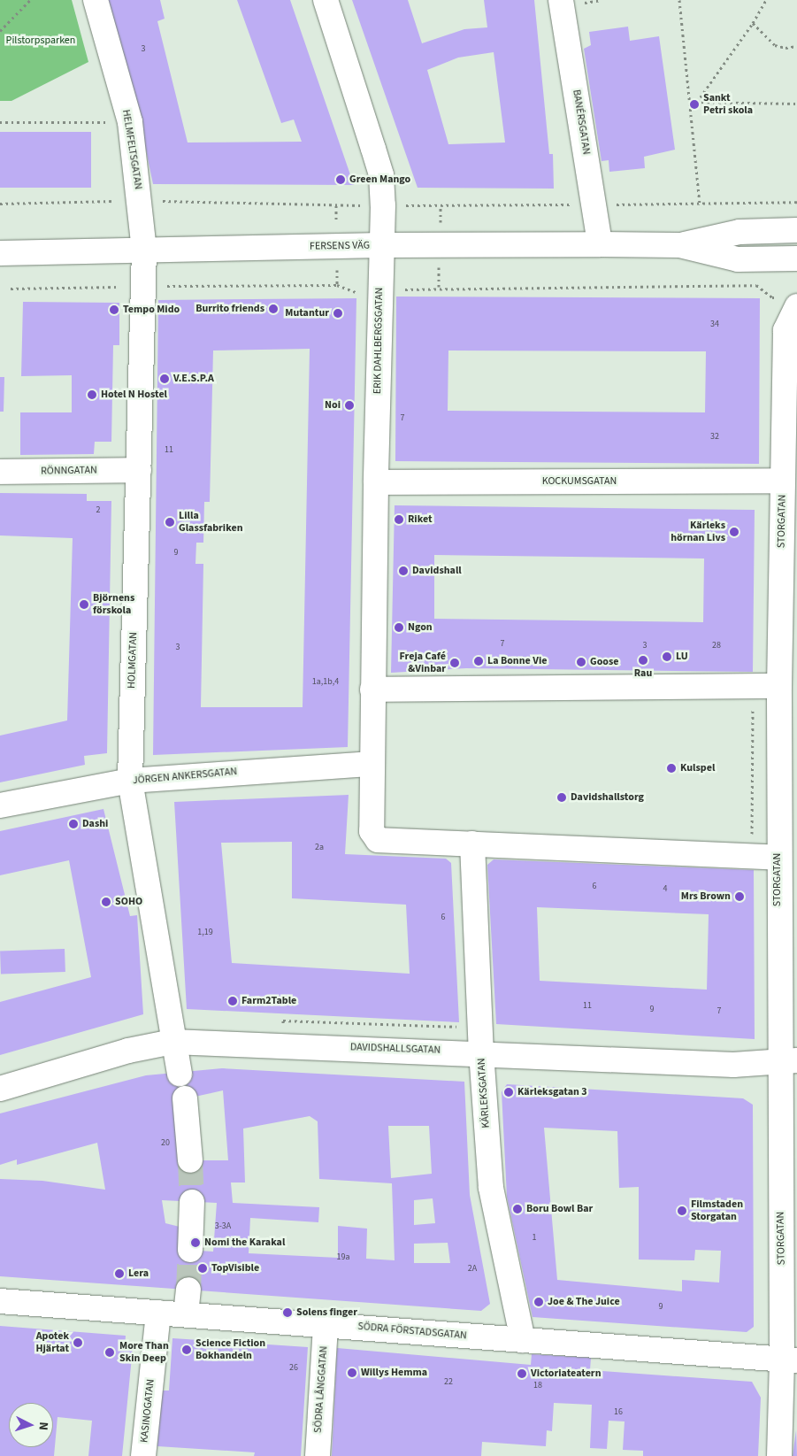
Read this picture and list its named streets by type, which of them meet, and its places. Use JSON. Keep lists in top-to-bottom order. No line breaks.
{"streets":{"street":["BANÉRSGATAN","HELMFELTSGATAN","FERSENS VÄG","ERIK DAHLBERGSGATAN","RÖNNGATAN","KOCKUMSGATAN","STORGATAN","HOLMGATAN","JÖRGEN ANKERSGATAN","DAVIDSHALLSGATAN","KÄRLEKSGATAN","SÖDRA FÖRSTADSGATAN","SÖDRA LÅNGGATAN","KASINOGATAN"]},"crossings":[["BANÉRSGATAN","FERSENS VÄG"],["HELMFELTSGATAN","FERSENS VÄG"],["HELMFELTSGATAN","HOLMGATAN"],["FERSENS VÄG","ERIK DAHLBERGSGATAN"],["FERSENS VÄG","HOLMGATAN"],["ERIK DAHLBERGSGATAN","KOCKUMSGATAN"],["RÖNNGATAN","HOLMGATAN"],["KOCKUMSGATAN","STORGATAN"],["STORGATAN","DAVIDSHALLSGATAN"],["STORGATAN","SÖDRA FÖRSTADSGATAN"],["HOLMGATAN","JÖRGEN ANKERSGATAN"],["HOLMGATAN","DAVIDSHALLSGATAN"],["DAVIDSHALLSGATAN","KÄRLEKSGATAN"],["KÄRLEKSGATAN","SÖDRA FÖRSTADSGATAN"],["SÖDRA FÖRSTADSGATAN","SÖDRA LÅNGGATAN"],["SÖDRA FÖRSTADSGATAN","KASINOGATAN"]],"parks":["Pilstorpsparken"],"places":["Sankt Petri skola","Green Mango","Burrito friends","Tempo Mido","Mutantur","V.E.S.P.A","Hotel N Hostel","Noi","Riket","Lilla Glassfabriken","Kärleks hörnan Livs","Davidshall","Björnens förskola","Ngon","LU","Rau","La Bonne Vie","Goose","Freja Café &Vinbar","Kulspel","Davidshallstorg","Dashi","Mrs Brown","SOHO","Farm2Table","Kärleksgatan 3","Boru Bowl Bar","Filmstaden Storgatan","Nomi the Karakal","TopVisible","Lera","Joe & The Juice","Solens finger","Apotek Hjärtat","Science Fiction Bokhandeln","More Than Skin Deep","Willys Hemma","Victoriateatern"],"house_numbers":["3","34","7","32","11","2","9","7","3","28","3","1a,1b,4","2a","6","4","6","1,19","11","9","7","20","3-3A","1","19a","2A","9","26","22","18","16"],"north":"right"}
